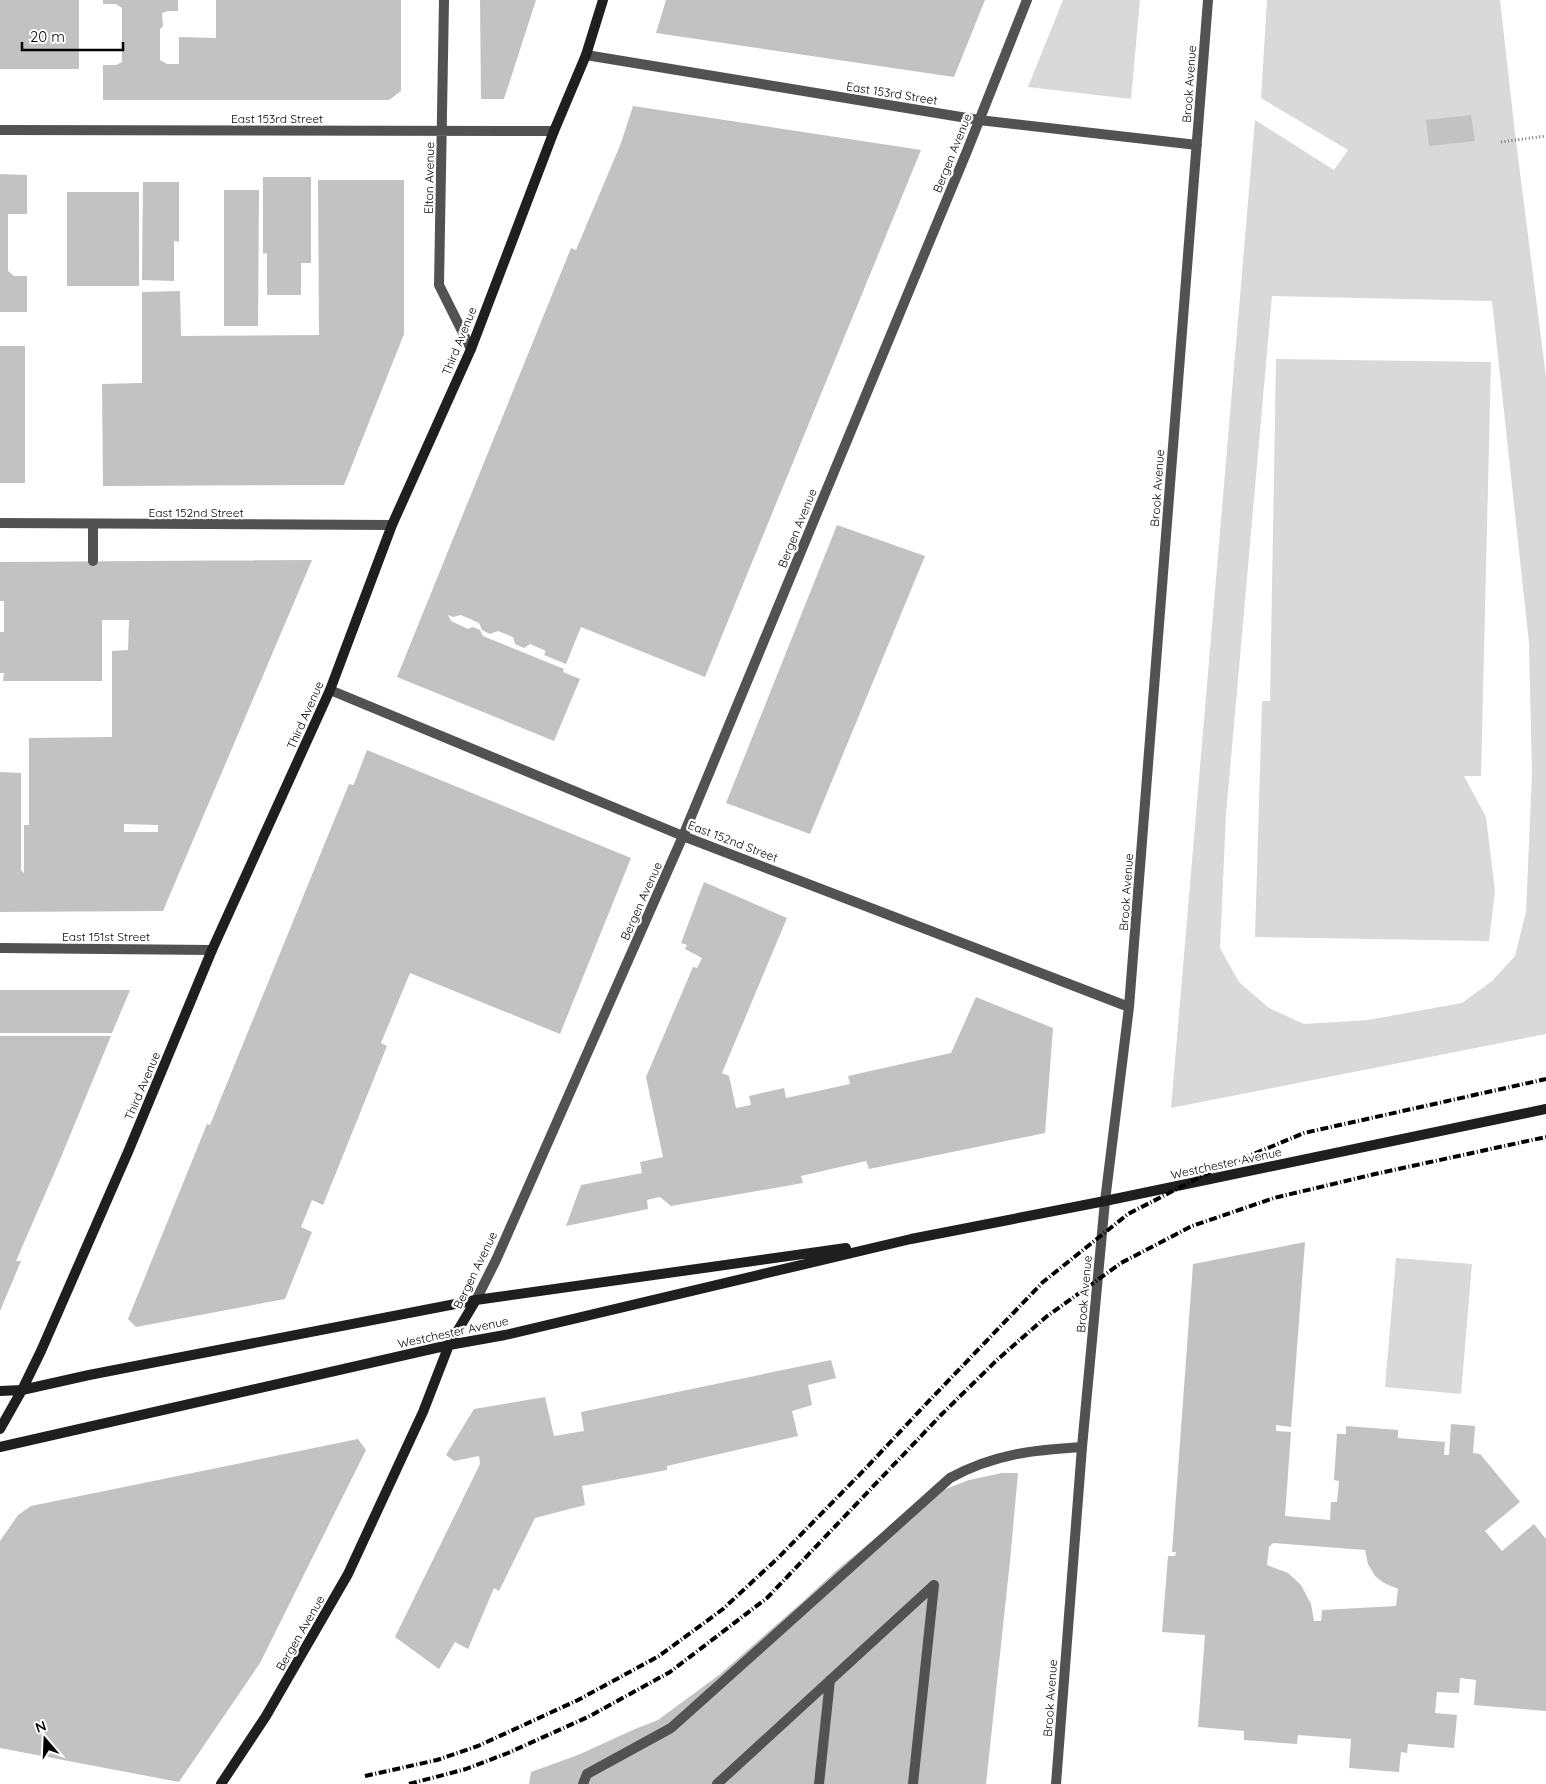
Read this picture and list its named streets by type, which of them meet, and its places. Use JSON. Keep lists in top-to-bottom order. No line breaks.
{"streets":{"main road":["Bergen Avenue","Third Avenue","Westchester Avenue"],"street":["Brook Avenue","East 153rd Street","Elton Avenue","East 152nd Street","East 151st Street"]},"crossings":[["Brook Avenue","East 153rd Street"],["Brook Avenue","East 152nd Street"],["Brook Avenue","Westchester Avenue"],["East 153rd Street","Bergen Avenue"],["East 153rd Street","Elton Avenue"],["East 153rd Street","Third Avenue"],["Bergen Avenue","East 152nd Street"],["Bergen Avenue","Westchester Avenue"],["Elton Avenue","Third Avenue"],["Third Avenue","East 152nd Street"],["Third Avenue","East 151st Street"],["Third Avenue","Westchester Avenue"]],"scale_bar":"20 m","north":"top"}
